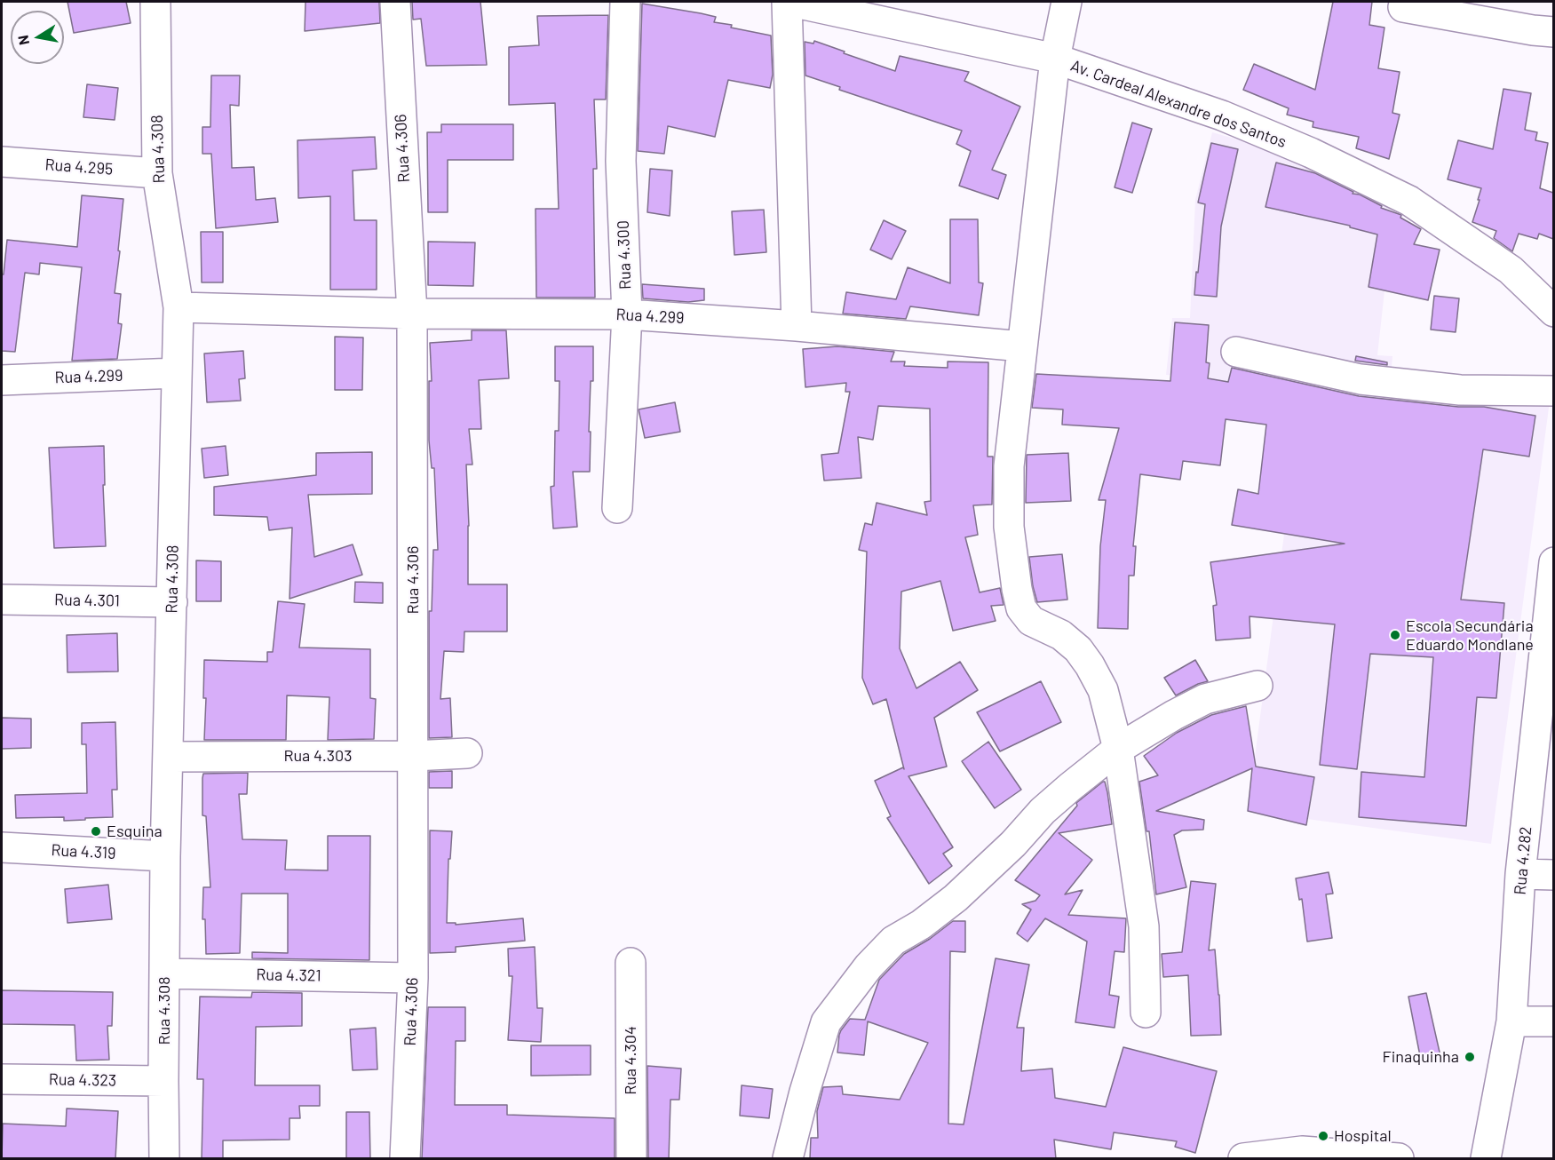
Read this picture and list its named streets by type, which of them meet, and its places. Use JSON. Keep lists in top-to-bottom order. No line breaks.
{"streets":{"street":["Av. Cardeal Alexandre dos Santos","Rua 4.306","Rua 4.308","Rua 4.295","Rua 4.300","Rua 4.299","Rua 4.301","Rua 4.303","Rua 4.319","Rua 4.282","Rua 4.321","Rua 4.304","Rua 4.323"]},"crossings":[["Rua 4.306","Rua 4.299"],["Rua 4.306","Rua 4.303"],["Rua 4.306","Rua 4.321"],["Rua 4.308","Rua 4.295"],["Rua 4.308","Rua 4.299"],["Rua 4.308","Rua 4.301"],["Rua 4.308","Rua 4.303"],["Rua 4.308","Rua 4.319"],["Rua 4.308","Rua 4.321"],["Rua 4.308","Rua 4.323"],["Rua 4.300","Rua 4.299"]],"places":["Escola Secundária Eduardo Mondlane","Esquina","Finaquinha","Hospital"],"north":"left"}
